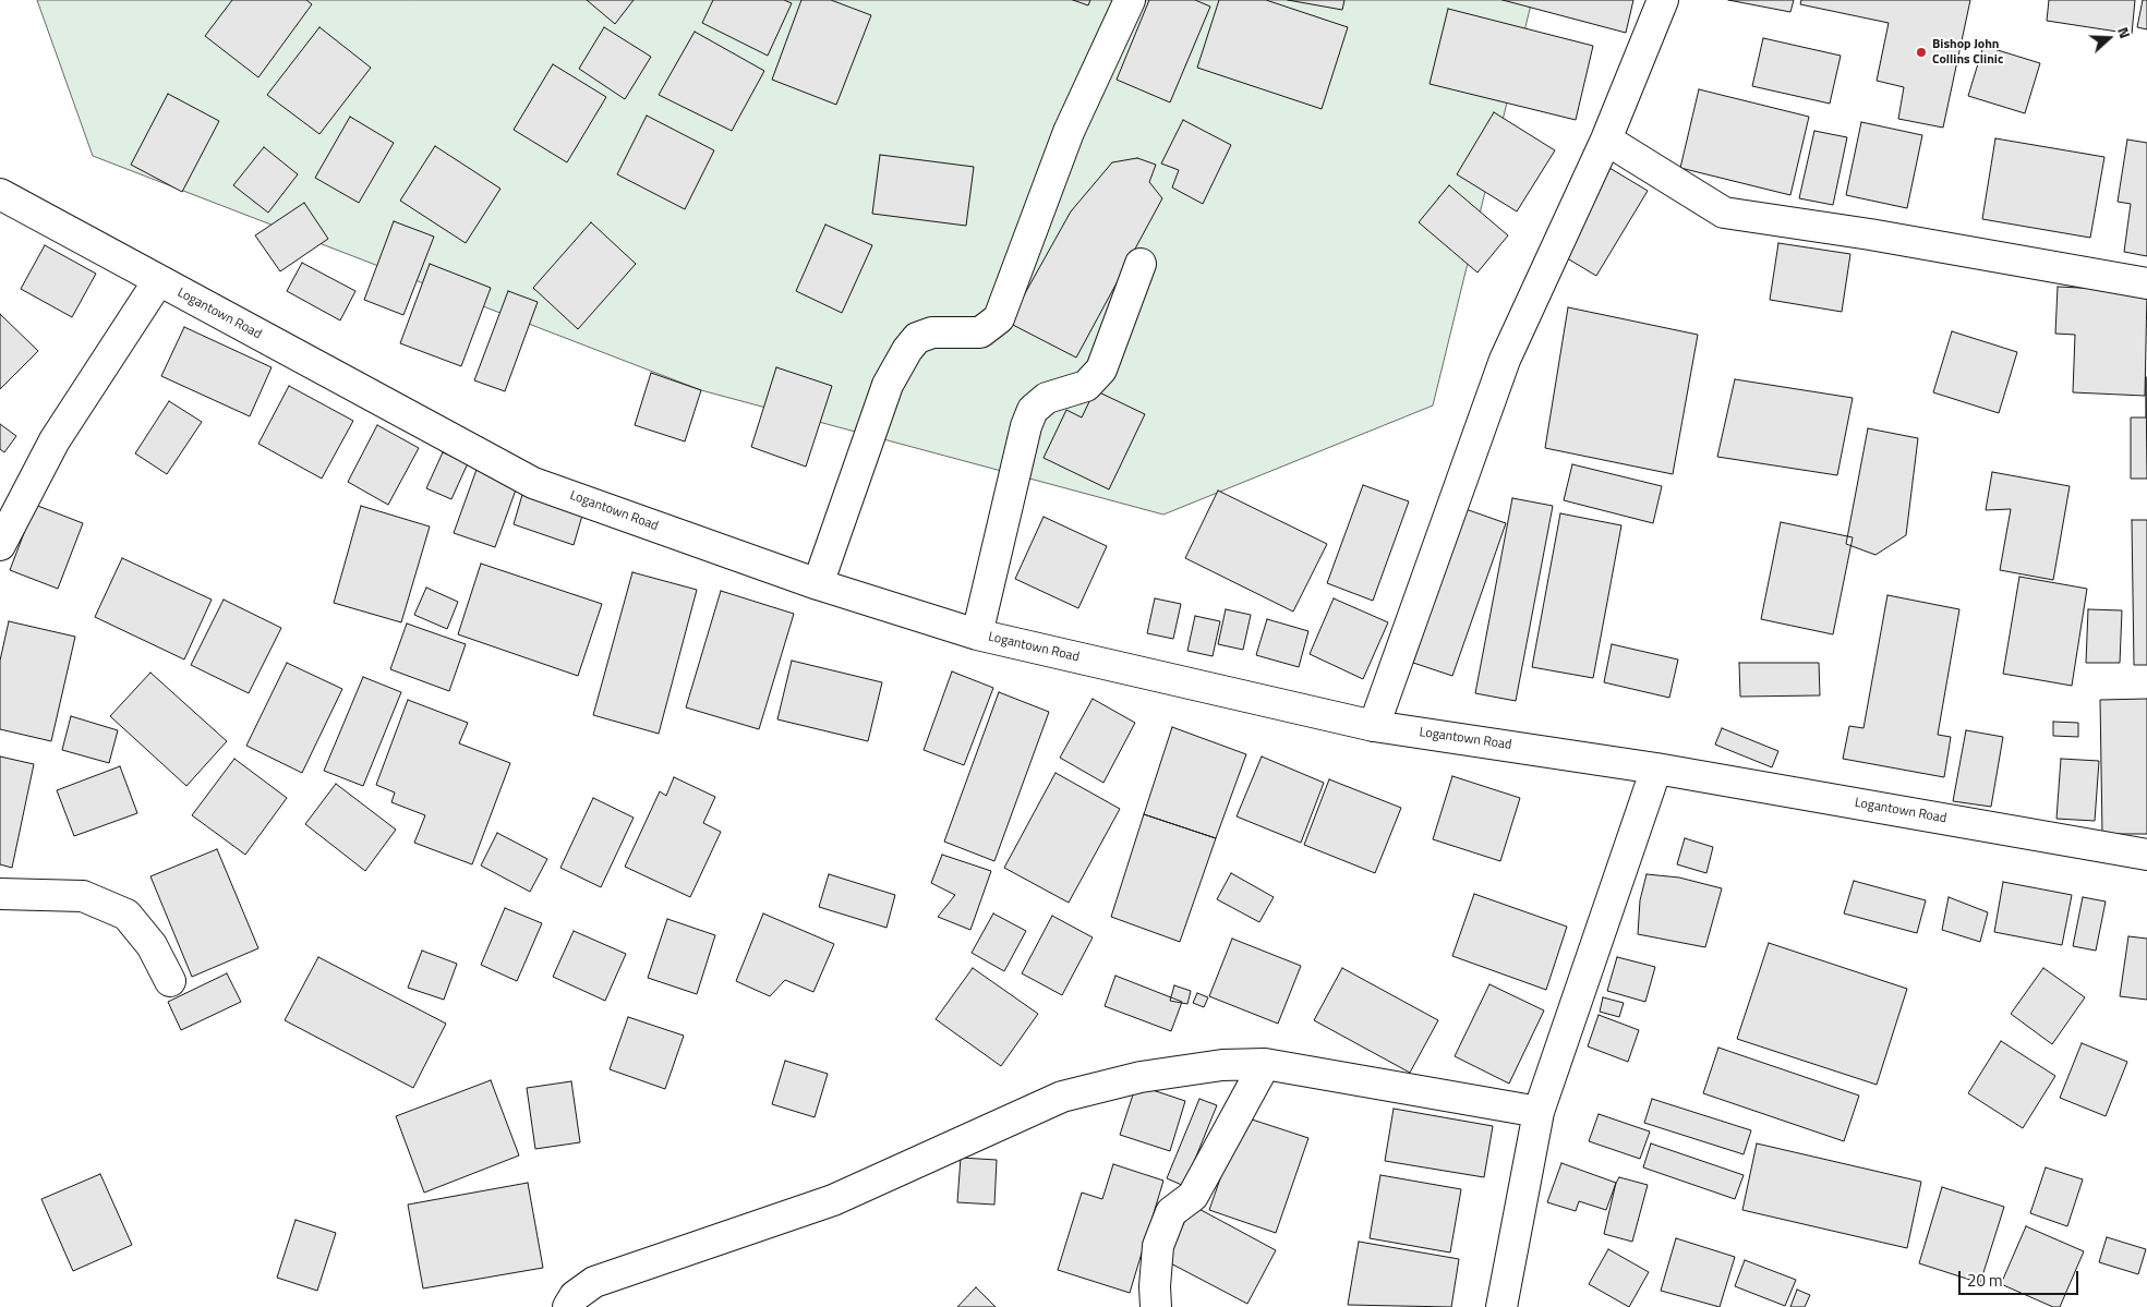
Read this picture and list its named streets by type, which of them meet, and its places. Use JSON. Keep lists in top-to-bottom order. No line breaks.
{"streets":{"street":["Logantown Road"]},"places":["Bishop John Collins Clinic"],"scale_bar":"20 m","north":"right"}
